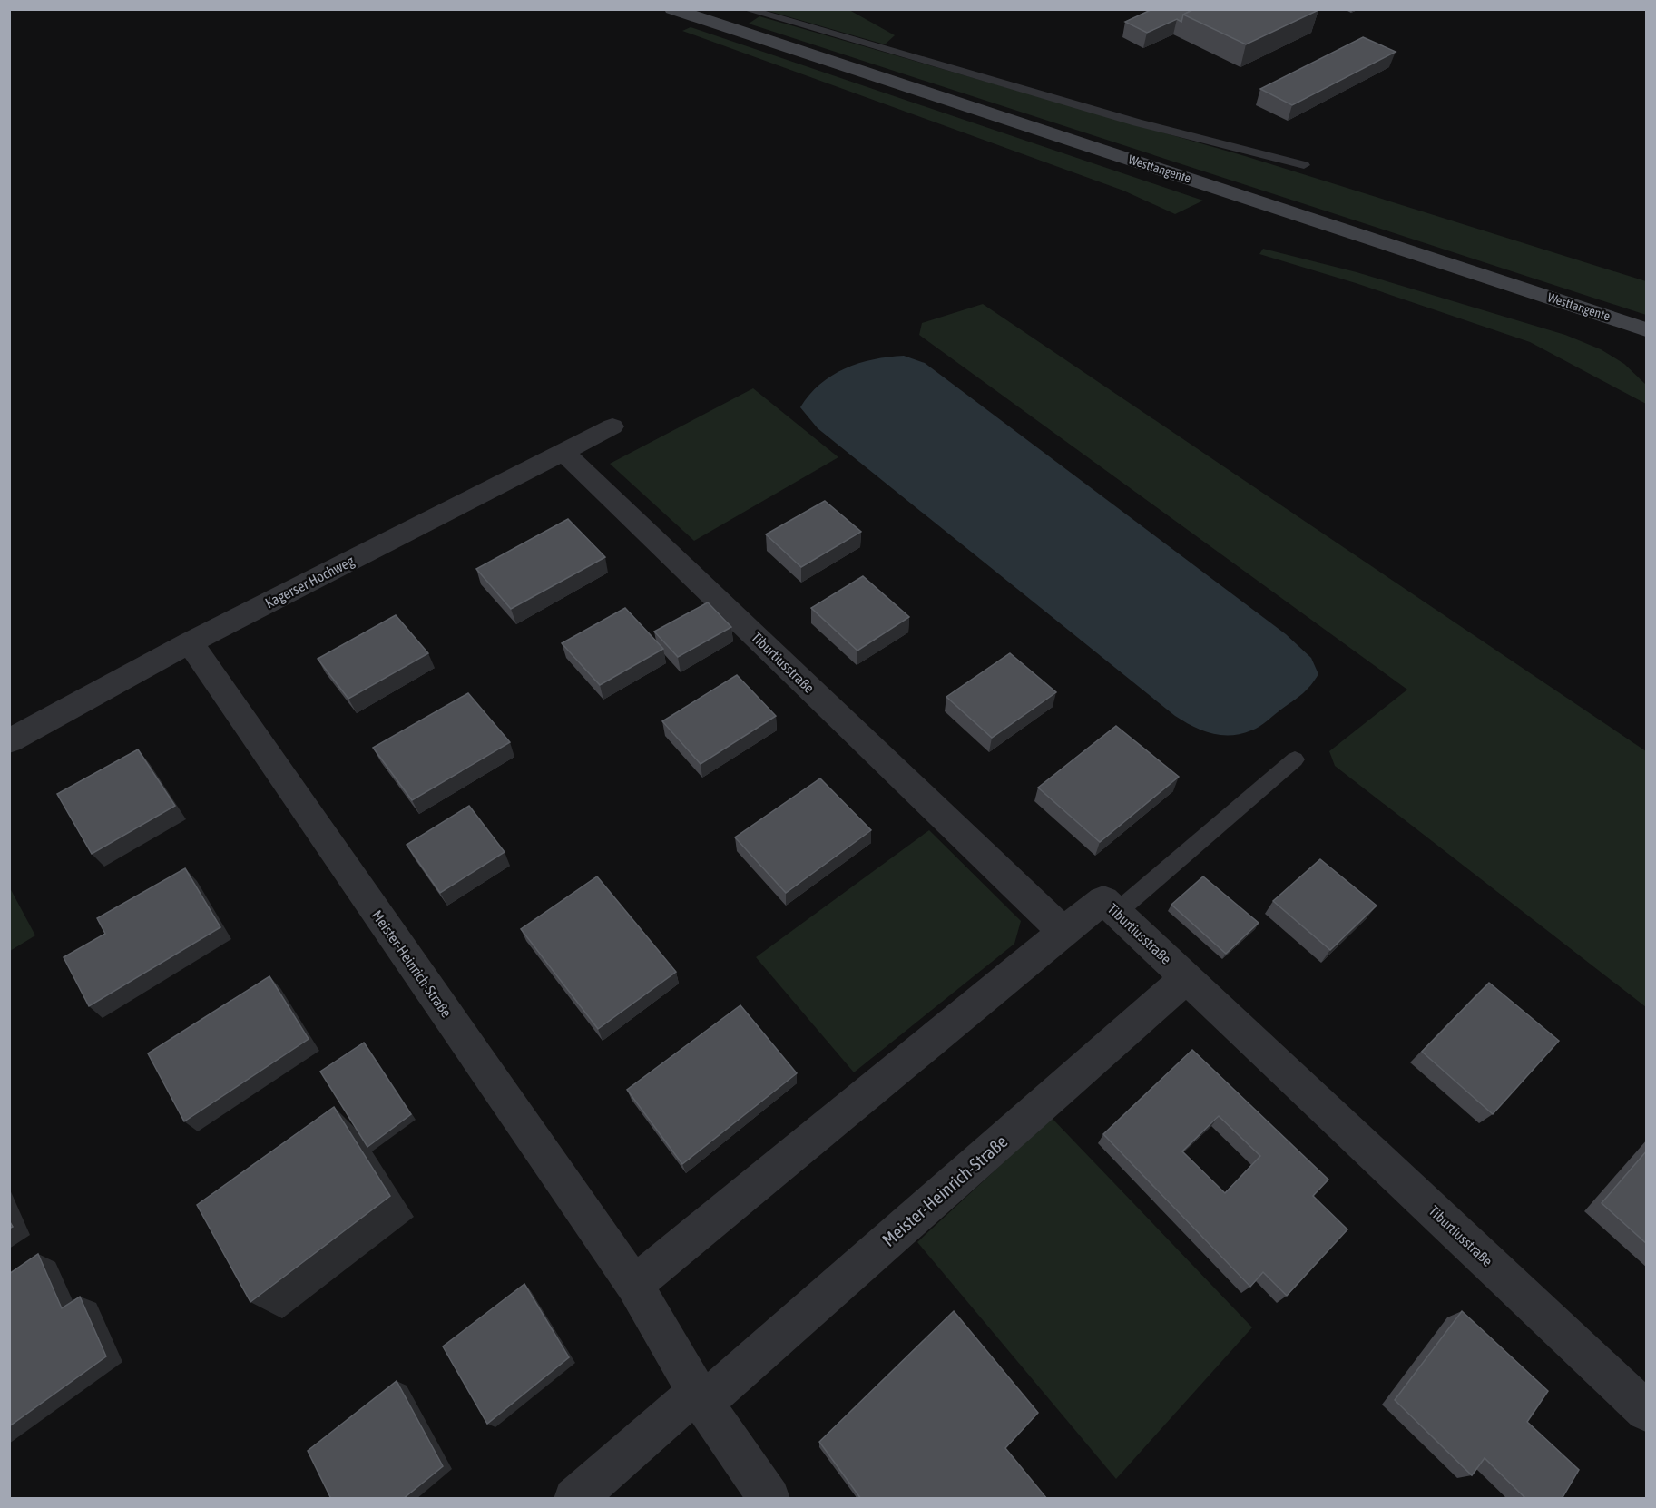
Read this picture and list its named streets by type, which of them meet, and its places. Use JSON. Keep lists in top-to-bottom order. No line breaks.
{"streets":{"main road":["Westtangente"],"street":["Kagerser Hochweg","Tiburtiusstraße","Meister-Heinrich-Straße"]},"crossings":[["Kagerser Hochweg","Tiburtiusstraße"],["Kagerser Hochweg","Meister-Heinrich-Straße"],["Tiburtiusstraße","Meister-Heinrich-Straße"]]}
